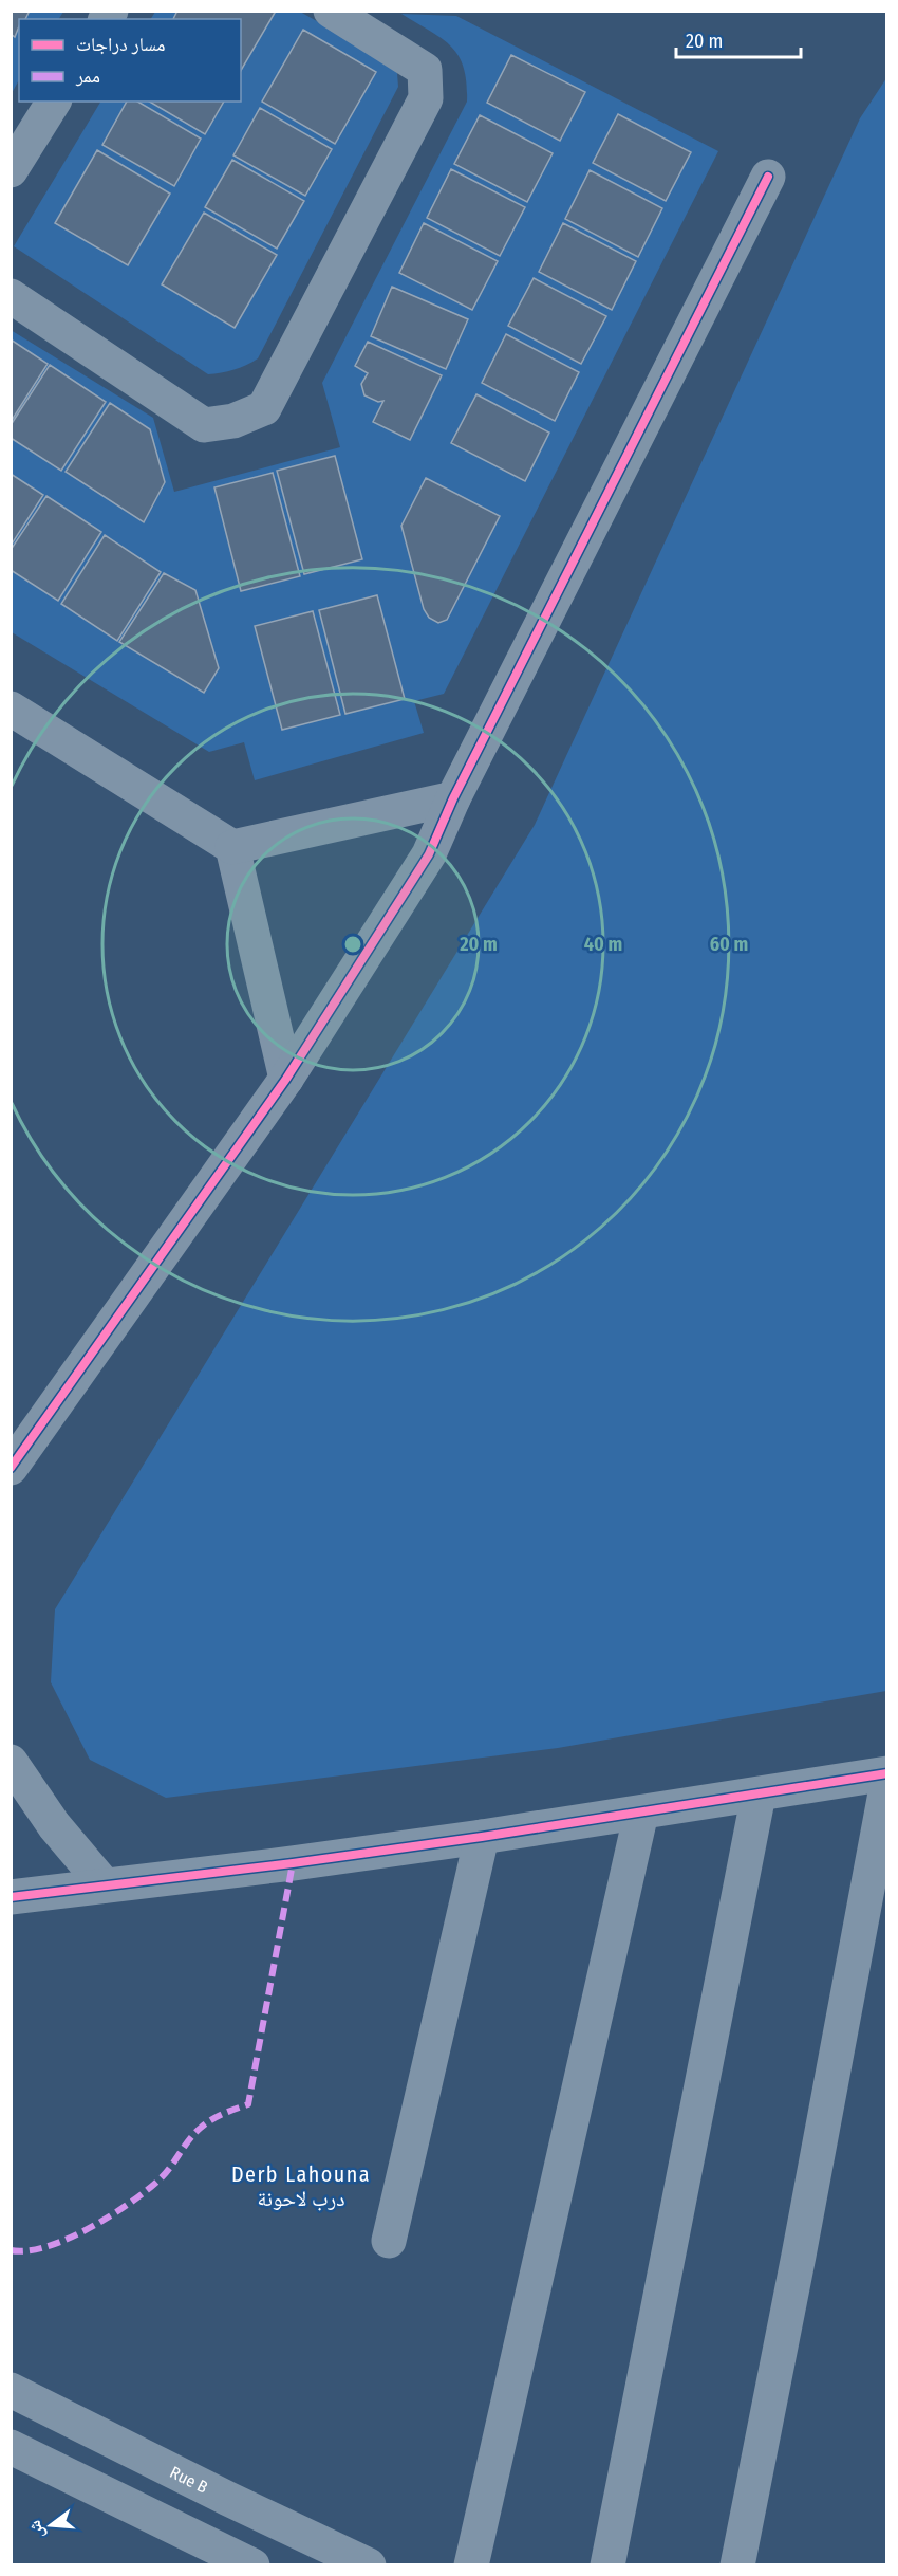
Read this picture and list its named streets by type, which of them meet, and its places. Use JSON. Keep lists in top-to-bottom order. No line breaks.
{"streets":{"street":["Rue B"]},"districts":["Derb Lahouna درب لاحونة"],"legend":["مسار دراجات","ممر"],"scale_bar":"20 m","north":"left","rings":["20 m","40 m","60 m"]}
